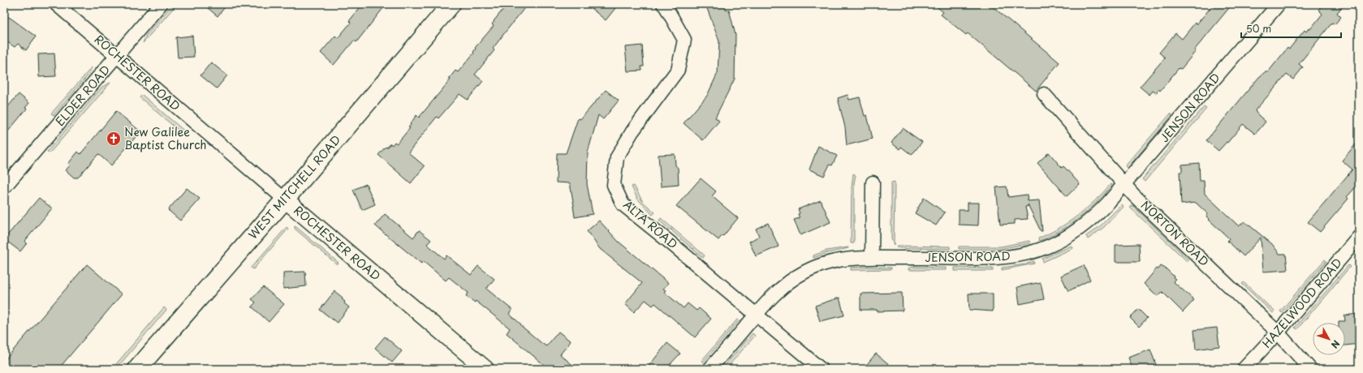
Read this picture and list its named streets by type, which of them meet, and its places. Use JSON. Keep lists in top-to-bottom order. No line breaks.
{"streets":{"main road":["WEST MITCHELL ROAD"],"street":["ROCHESTER ROAD","ELDER ROAD","JENSON ROAD","ALTA ROAD","NORTON ROAD","HAZELWOOD ROAD"]},"crossings":[["ROCHESTER ROAD","ELDER ROAD"],["ROCHESTER ROAD","WEST MITCHELL ROAD"],["JENSON ROAD","ALTA ROAD"],["JENSON ROAD","NORTON ROAD"],["NORTON ROAD","HAZELWOOD ROAD"]],"places":{"church":["New Galilee Baptist Church"]},"scale_bar":"50 m","north":"bottom right"}
